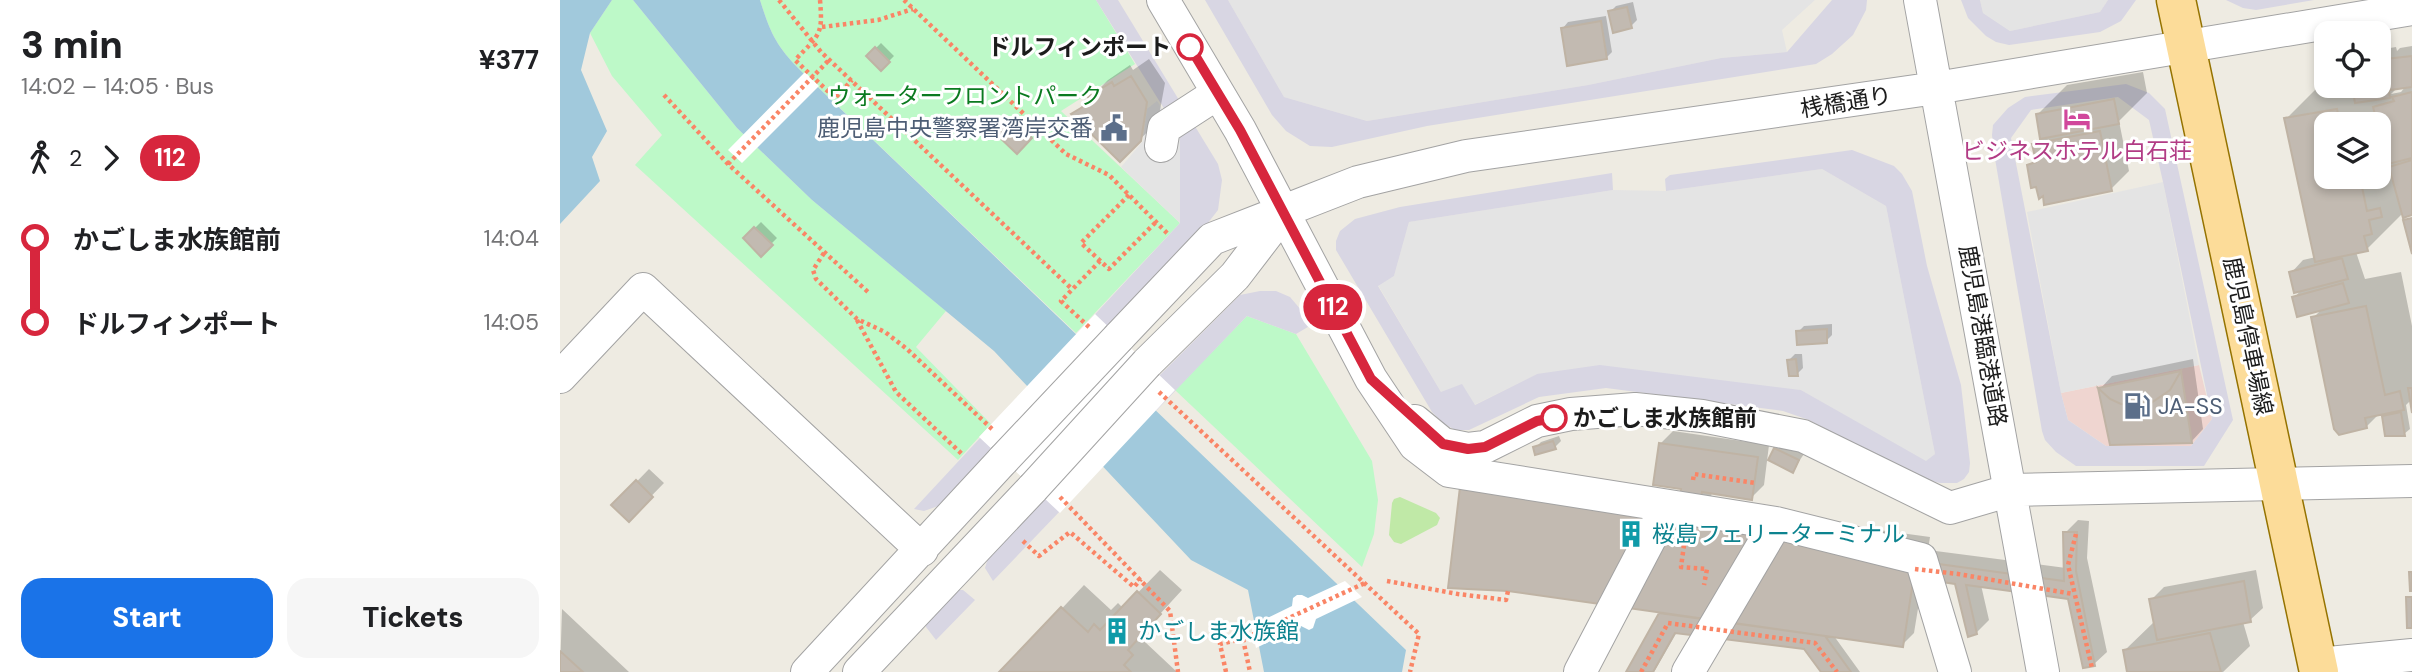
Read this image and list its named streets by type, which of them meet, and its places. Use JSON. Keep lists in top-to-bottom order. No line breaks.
{"streets":{"main road":["鹿児島停車場線"],"street":["桟橋通り","鹿児島港臨港道路"]},"crossings":[["桟橋通り","鹿児島港臨港道路"],["桟橋通り","鹿児島停車場線"]],"parks":["ウォーターフロントパーク"],"places":{"other":["ドルフィンポート","かごしま水族館前"],"hotel":["ビジネスホテル白石荘"],"public building":["鹿児島中央警察署湾岸交番"],"fuel station":["JA-SS"],"building":["桜島フェリーターミナル","かごしま水族館"]},"lines":["bus line 112"],"page":{"heading":["3 min","14:02 – 14:05 · Bus","¥377"],"on_map":"112","legs":["2","112"],"list":[{"name":"かごしま水族館前","value":"14:04"},{"name":"ドルフィンポート","value":"14:05"}],"buttons":["Start","Tickets"]}}
